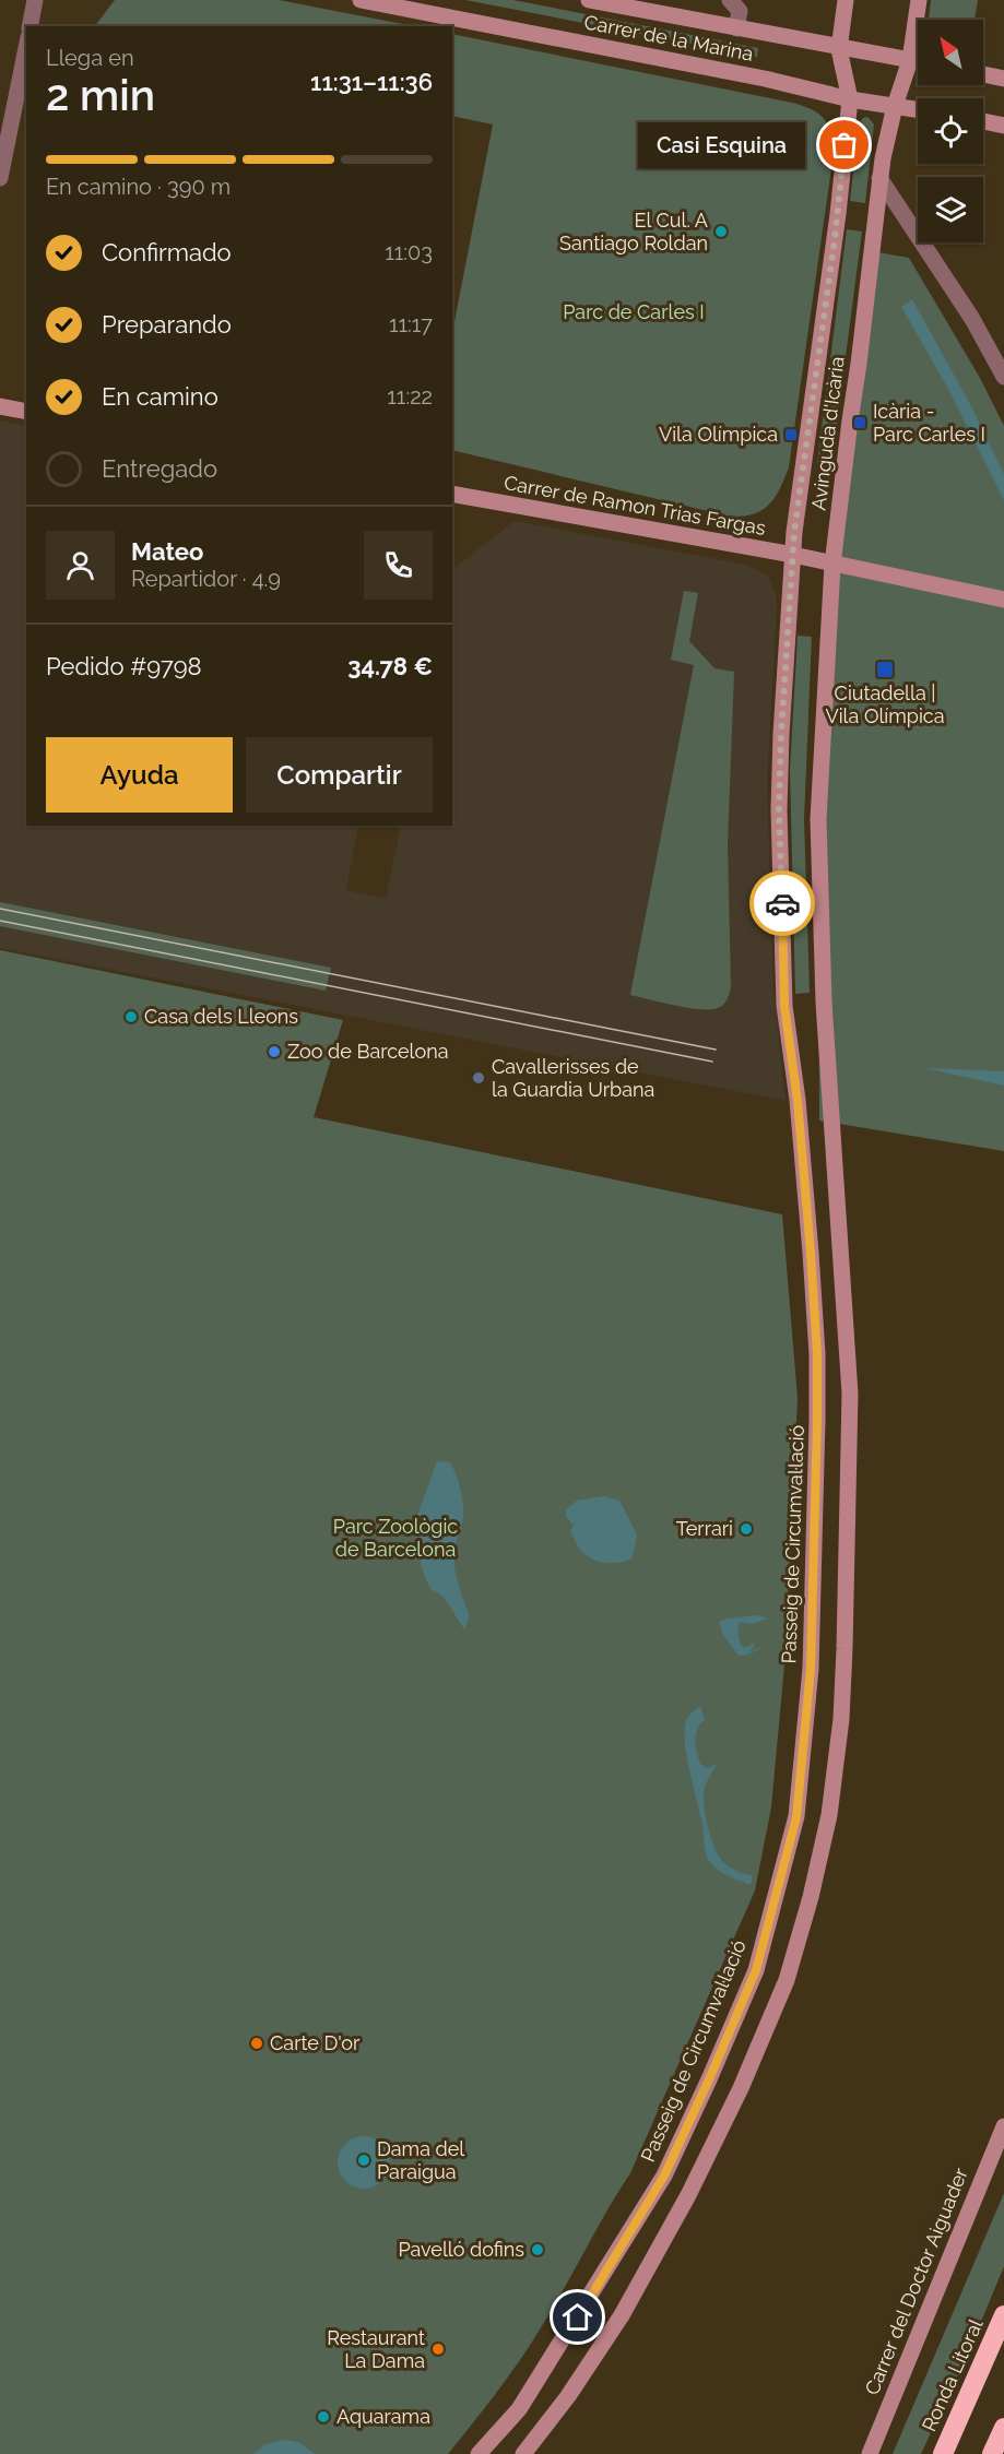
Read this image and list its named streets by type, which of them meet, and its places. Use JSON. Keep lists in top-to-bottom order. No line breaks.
{"streets":{"highway":["Ronda Litoral"],"street":["Carrer de la Marina","Avinguda d'Icària","Carrer de Ramon Trias Fargas","Passeig de Circumval·lació","Carrer del Doctor Aiguader"]},"crossings":[["Carrer de la Marina","Avinguda d'Icària"],["Avinguda d'Icària","Carrer de Ramon Trias Fargas"],["Avinguda d'Icària","Passeig de Circumval·lació"],["Carrer de Ramon Trias Fargas","Passeig de Circumval·lació"]],"parks":["Parc de Carles I","Parc Zoològic de Barcelona"],"places":{"other":["Casi Esquina","El Cul. A Santiago Roldan","Casa dels Lleons","Zoo de Barcelona","Cavallerisses de la Guardia Urbana","Terrari","Carte D'or","Dama del Paraigua","Pavelló dofins","Restaurant La Dama","Aquarama"],"transit":["Icària - Parc Carles I","Vila Olímpica","Ciutadella | Vila Olímpica"]},"north":"top left","page":{"heading":["2 min","Llega en","11:31–11:36"],"panel":["Mateo","Repartidor · 4.9","Pedido #9798","34.78 €"],"bubble":"Casi Esquina","bar":"En camino · 390 m","list":[["Confirmado","11:03"],["Preparando","11:17"],["En camino","11:22"],"Entregado"],"buttons":["Ayuda","Compartir"]}}
